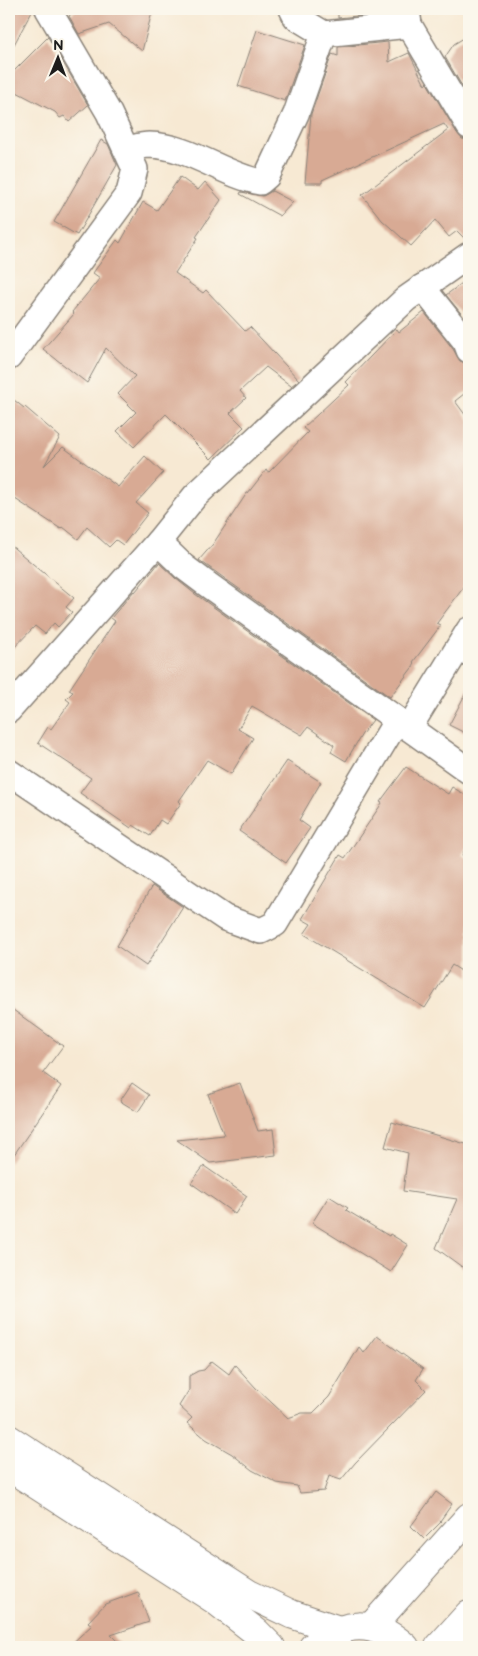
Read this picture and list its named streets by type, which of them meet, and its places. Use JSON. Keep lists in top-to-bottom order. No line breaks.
{"north":"top"}
